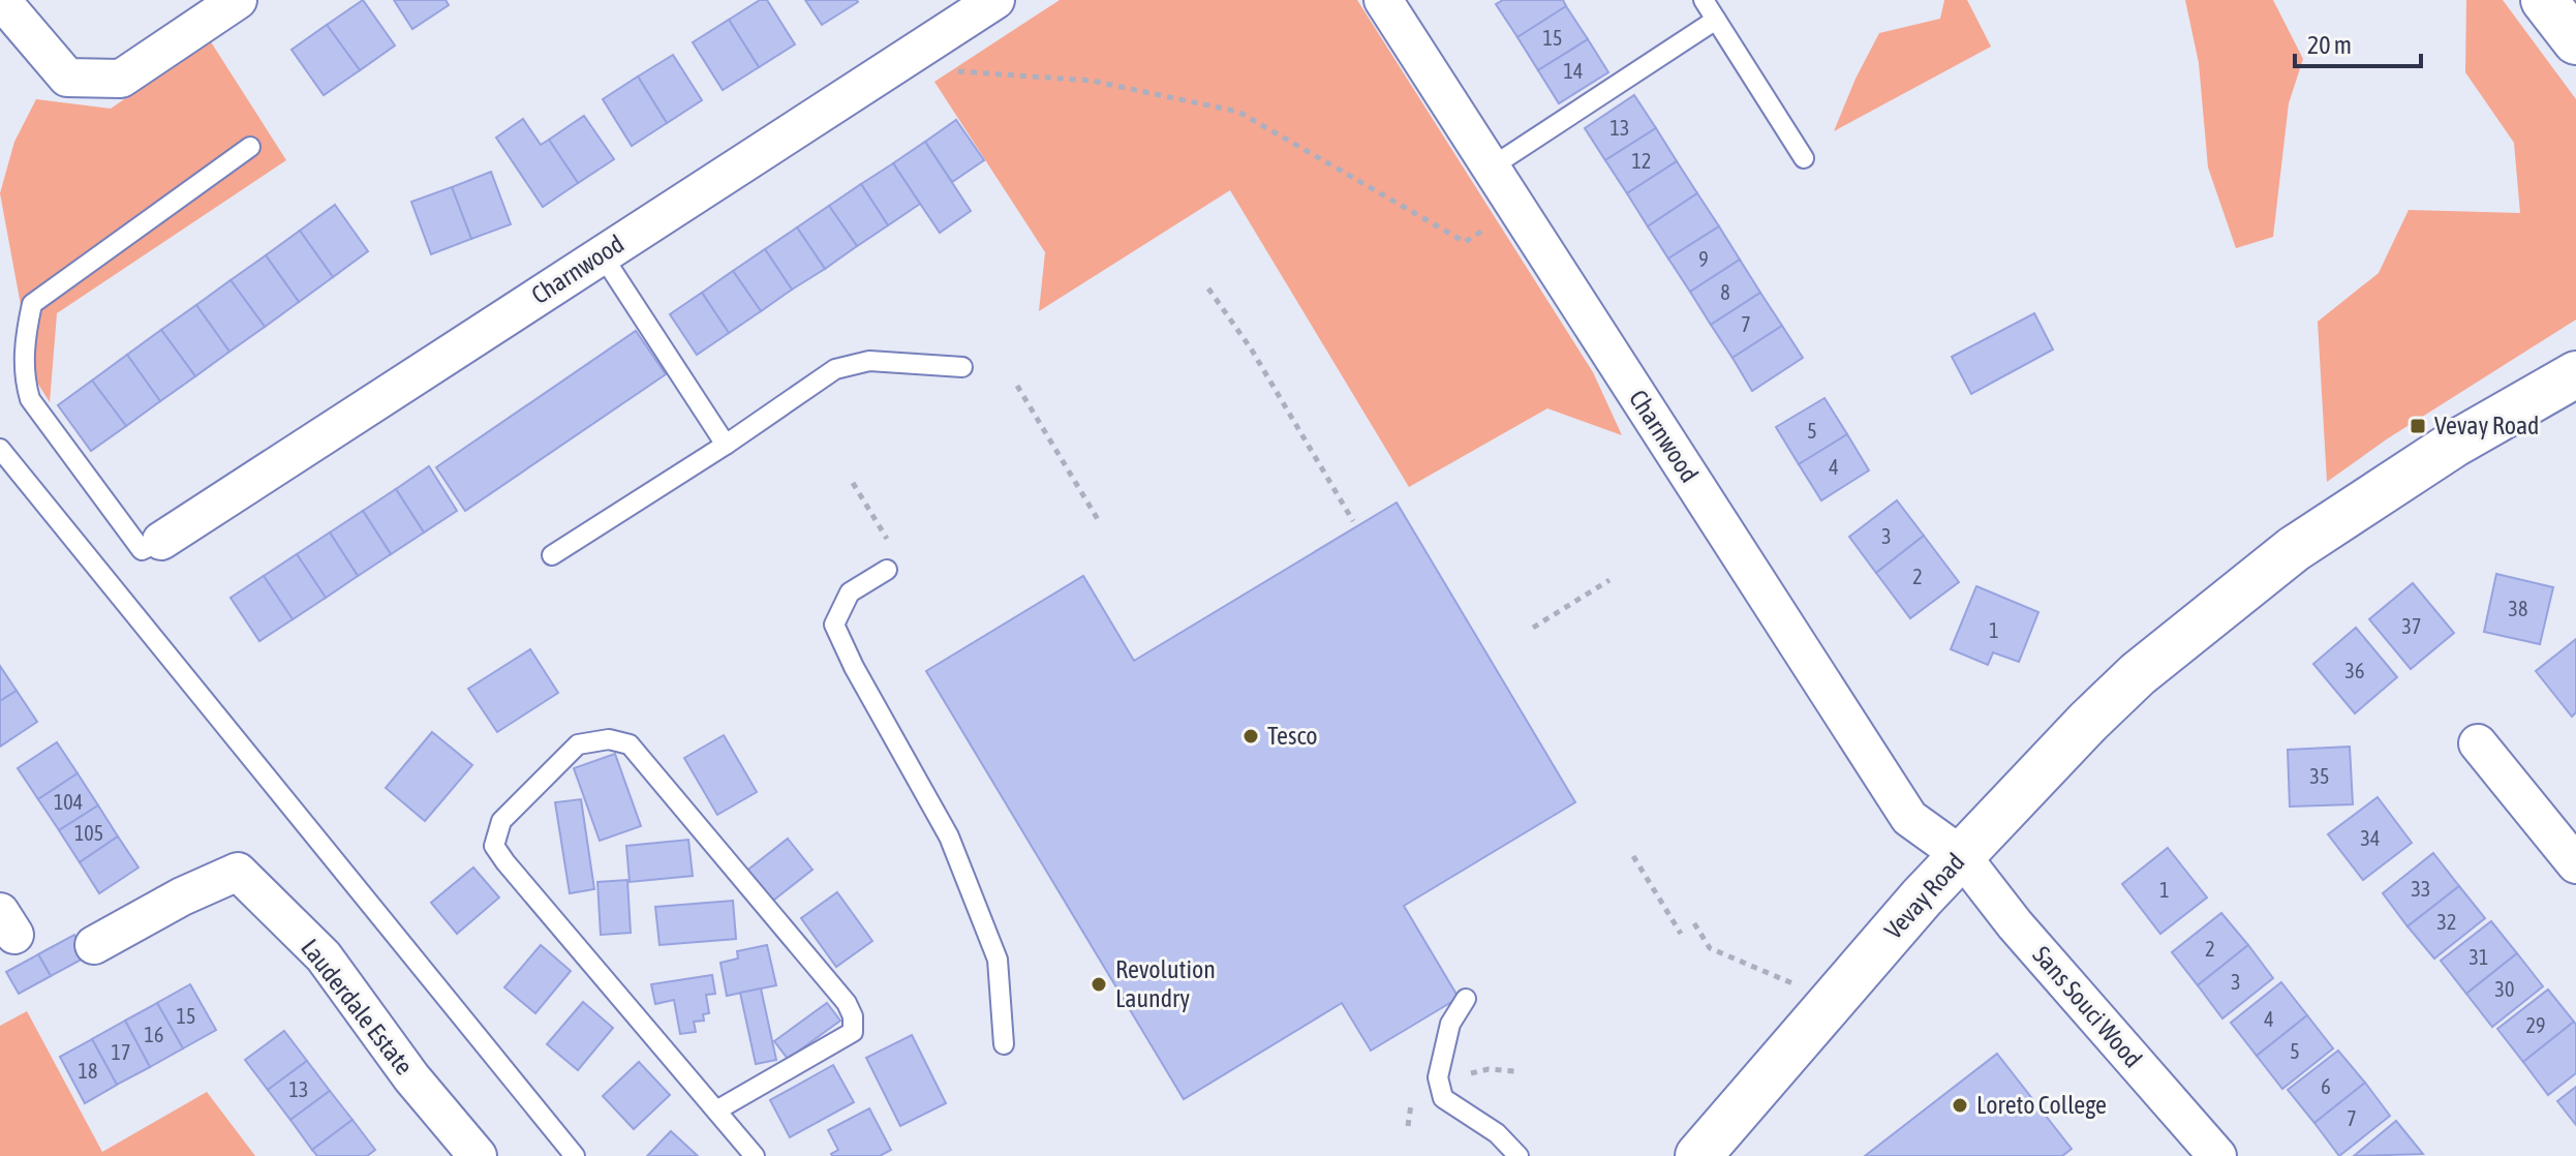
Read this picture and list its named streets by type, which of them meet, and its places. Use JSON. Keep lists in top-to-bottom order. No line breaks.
{"streets":{"main road":["Vevay Road"],"street":["Charnwood","Lauderdale Estate","Sans Souci Wood"]},"crossings":[["Charnwood","Vevay Road"],["Charnwood","Sans Souci Wood"],["Vevay Road","Sans Souci Wood"]],"places":{"transit":["Vevay Road"],"other":["Tesco","Revolution Laundry","Loreto College"]},"house_numbers":["15","14","13","12","9","8","7","5","4","3","2","38","37","1","36","35","104","105","34","33","1","32","2","31","3","30","15","4","29","16","5","17","18","6","13","7"],"scale_bar":"20 m"}
